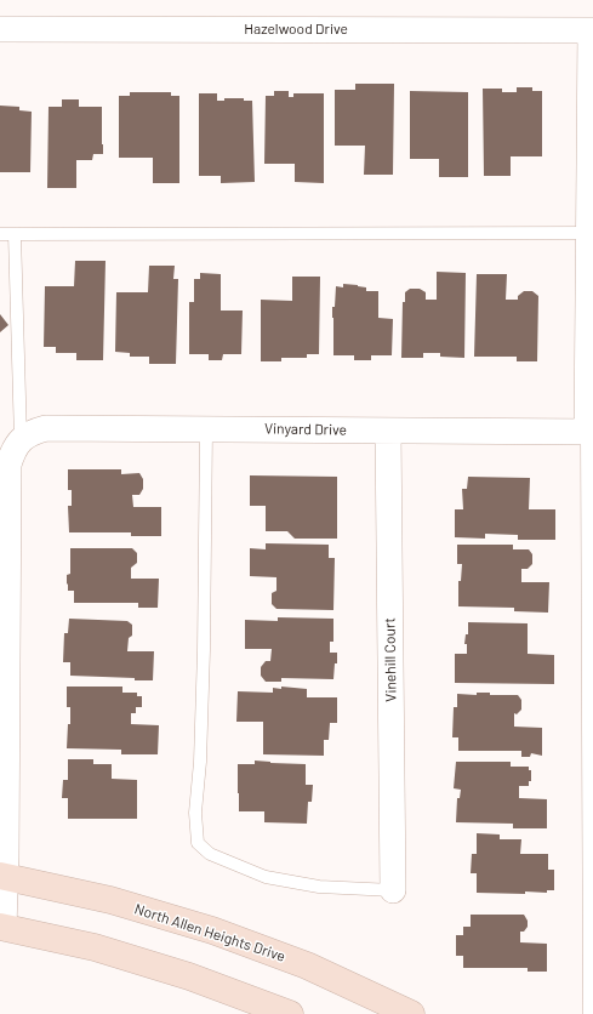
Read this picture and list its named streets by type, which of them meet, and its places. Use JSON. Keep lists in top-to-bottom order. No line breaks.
{"streets":{"main road":["North Allen Heights Drive"],"street":["Hazelwood Drive","Vinyard Drive","Vinehill Court"]},"crossings":[["Vinyard Drive","Vinehill Court"]]}
